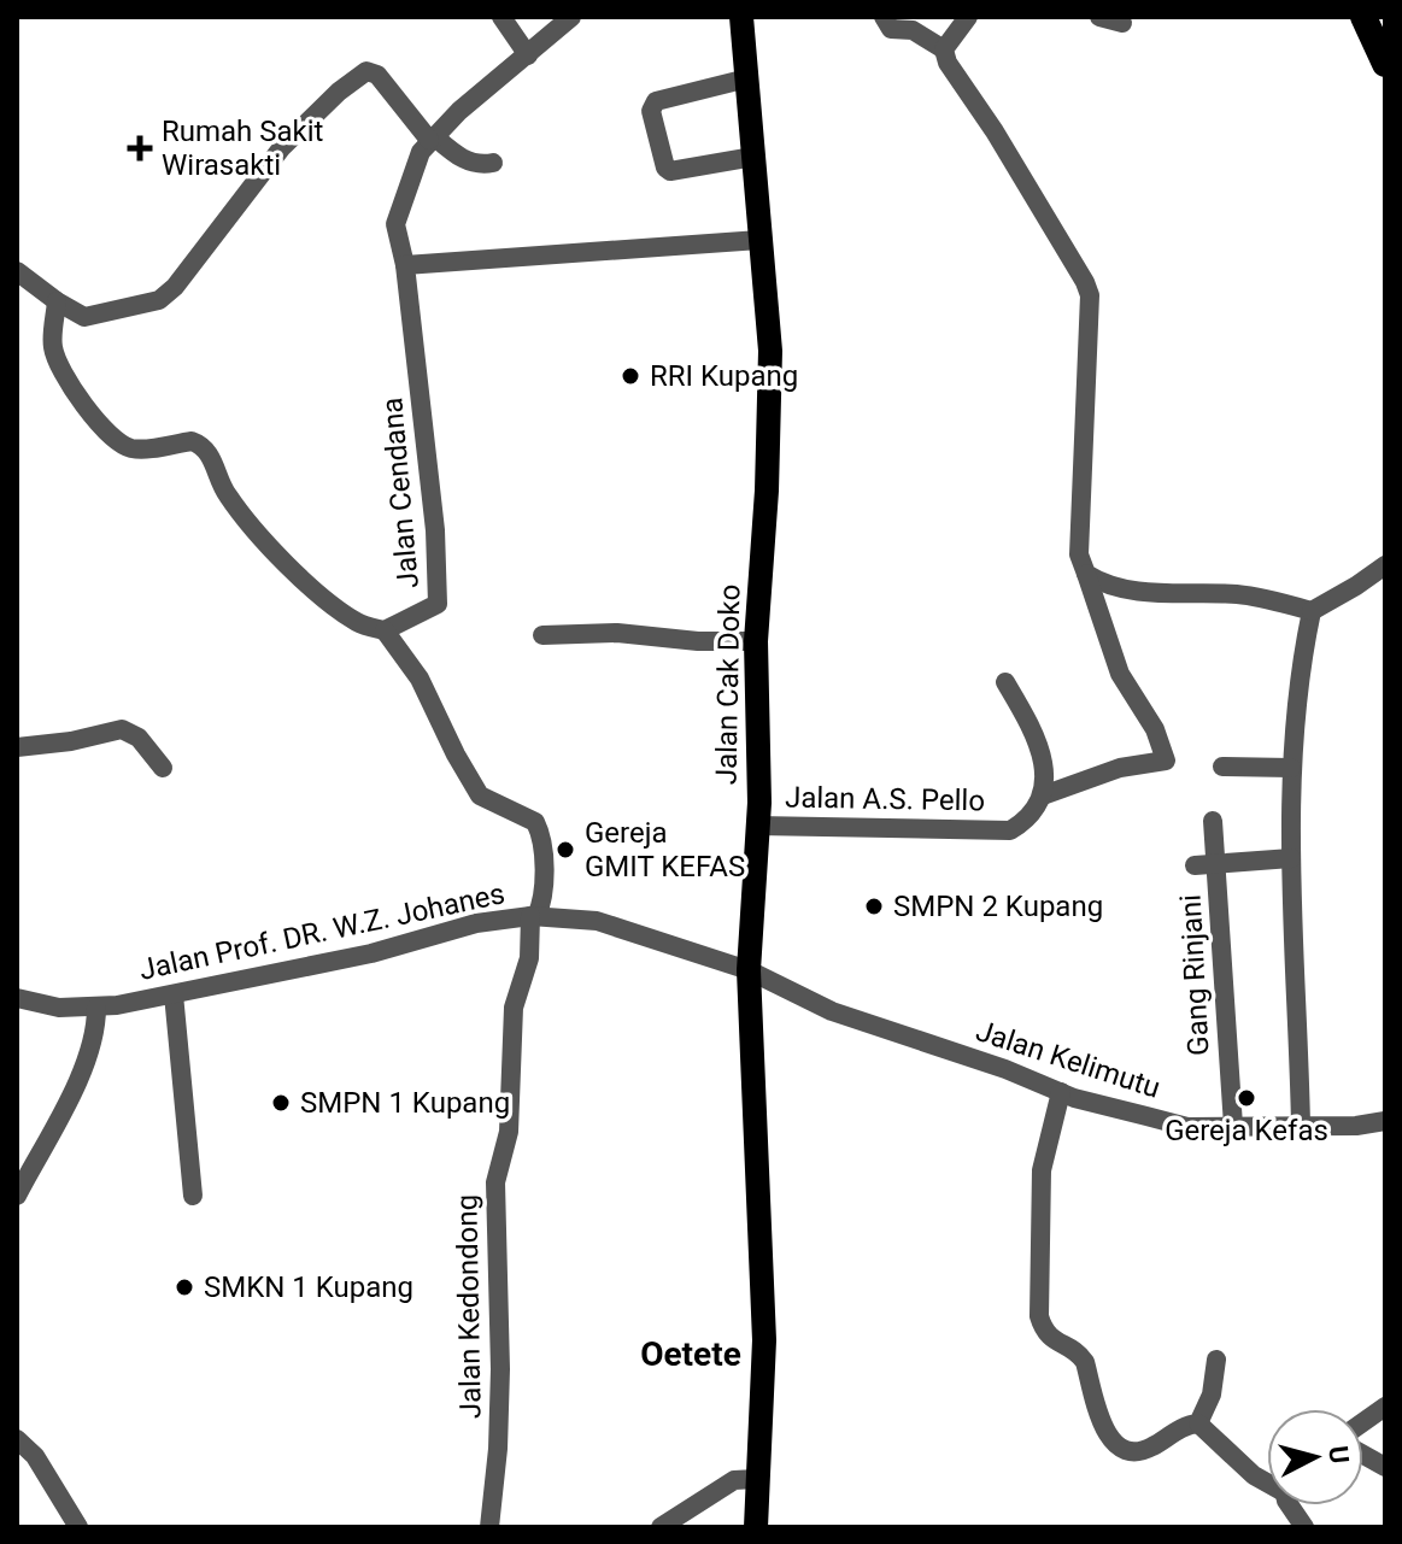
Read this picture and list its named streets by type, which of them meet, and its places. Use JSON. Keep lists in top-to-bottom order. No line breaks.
{"streets":{"main road":["Jalan Cak Doko"],"street":["Jalan Cendana","Jalan A.S. Pello","Jalan Prof. DR. W.Z. Johanes","Gang Rinjani","Jalan Kelimutu","Jalan Kedondong"]},"crossings":[["Jalan Cendana","Jalan Kedondong"],["Jalan Cak Doko","Jalan A.S. Pello"],["Jalan Cak Doko","Jalan Prof. DR. W.Z. Johanes"],["Jalan Cak Doko","Jalan Kelimutu"],["Jalan Prof. DR. W.Z. Johanes","Jalan Kelimutu"],["Jalan Prof. DR. W.Z. Johanes","Jalan Kedondong"],["Gang Rinjani","Jalan Kelimutu"]],"districts":["Oetete"],"places":{"health":["Rumah Sakit Wirasakti"],"other":["RRI Kupang","Gereja GMIT KEFAS","SMPN 2 Kupang","Gereja Kefas","SMPN 1 Kupang","SMKN 1 Kupang"]},"north":"right"}
